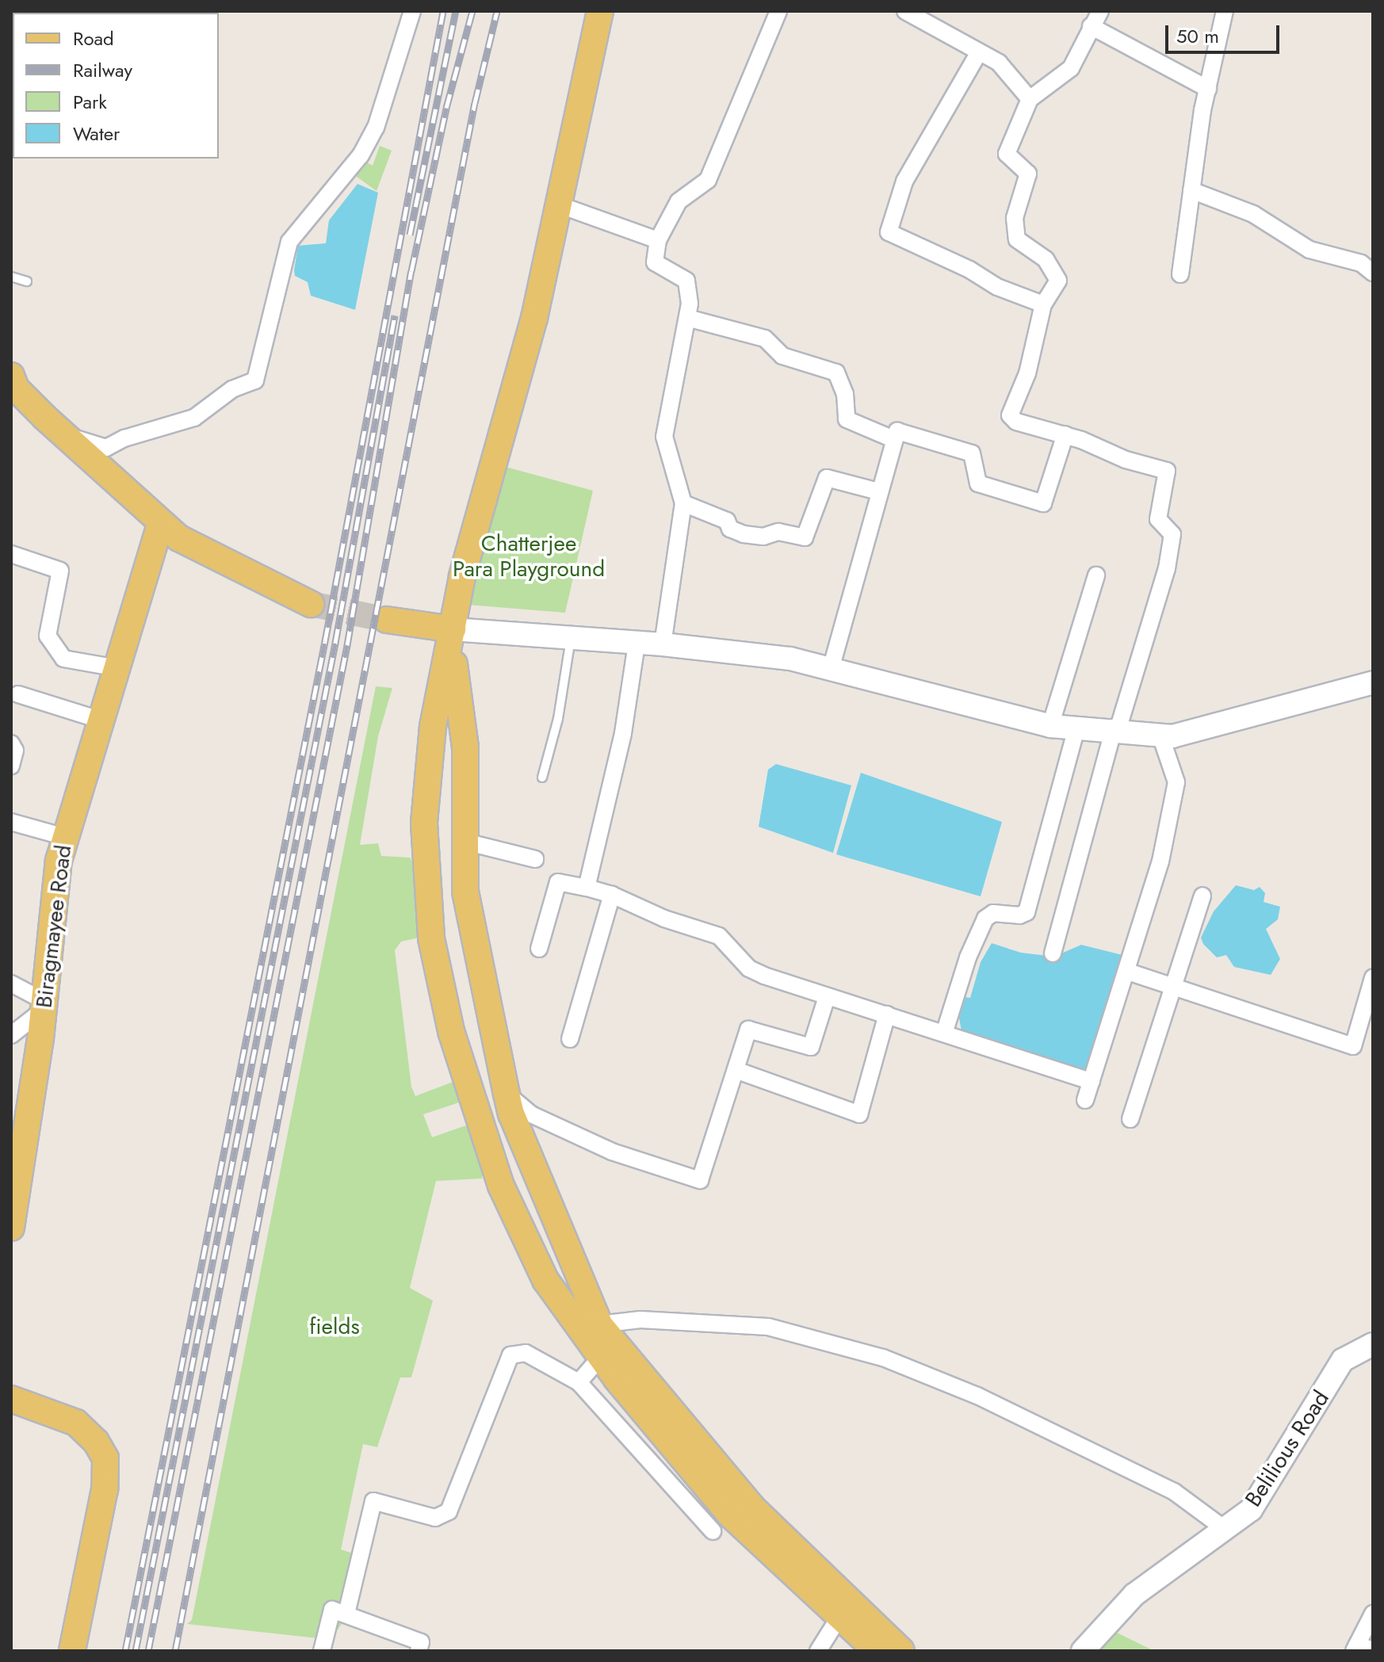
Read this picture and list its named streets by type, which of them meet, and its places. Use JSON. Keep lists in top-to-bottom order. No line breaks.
{"streets":{"main road":["Biragmayee Road","Belilious Road"]},"parks":["Chatterjee Para Playground","fields"],"legend":["Road","Railway","Park","Water"],"scale_bar":"50 m"}
